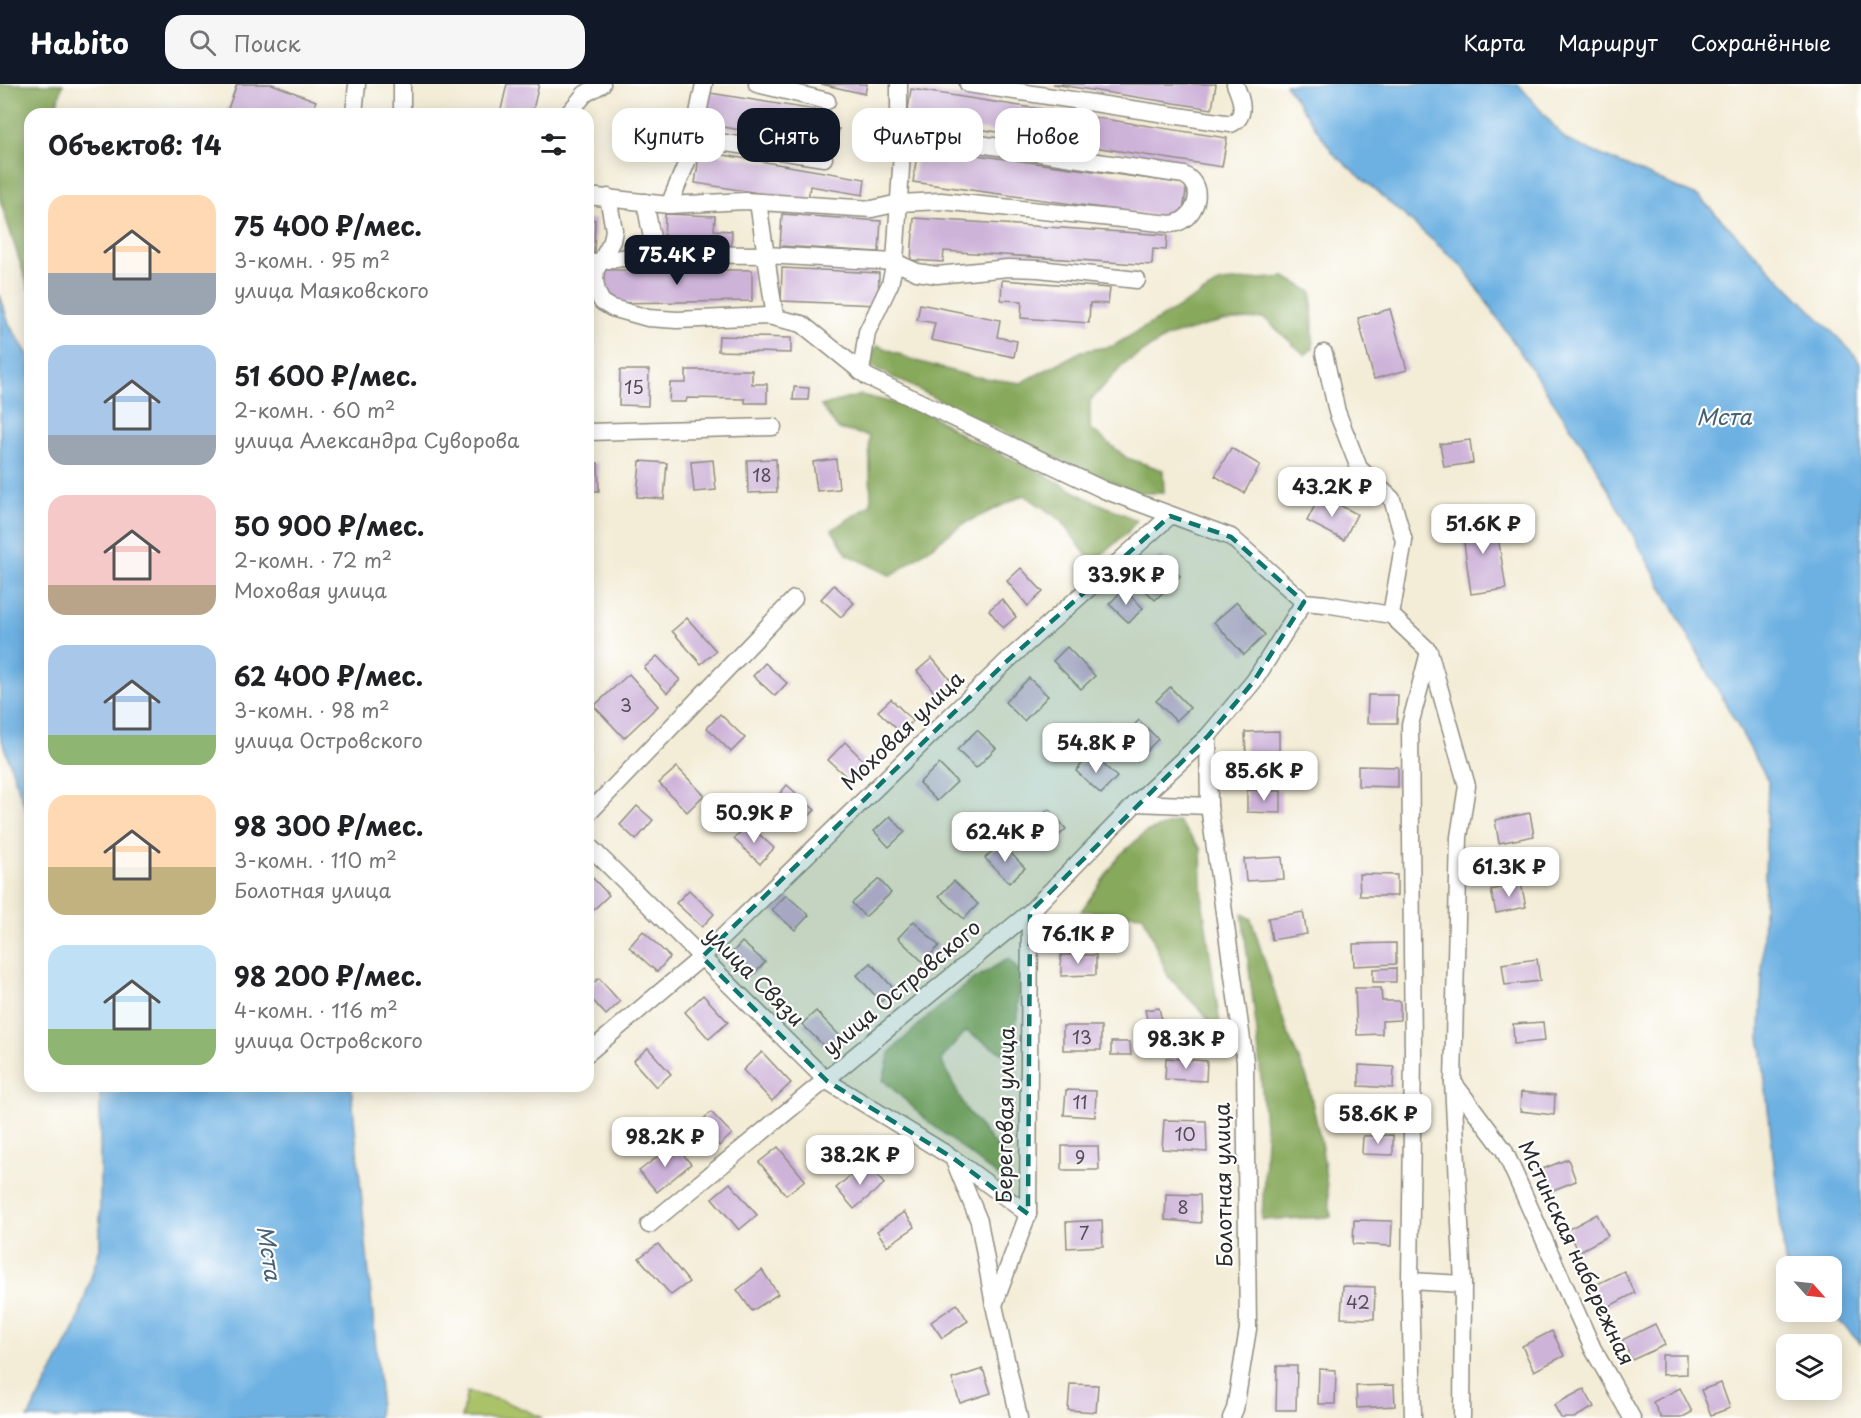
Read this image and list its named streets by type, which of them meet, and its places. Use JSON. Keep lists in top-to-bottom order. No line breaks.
{"streets":{"street":["Моховая улица","улица Связи","улица Островского","Береговая улица","Болотная улица","Мстинская набережная"]},"crossings":[["Моховая улица","улица Связи"],["улица Связи","улица Островского"],["улица Связи","Береговая улица"],["улица Островского","Береговая улица"],["улица Островского","Болотная улица"]],"water":["Мста"],"house_numbers":["15","18","3","13","11","10","9","8","7","42"],"north":"bottom right","page":{"header":"Habito","search":"Поиск","nav":["Карта","Маршрут","Сохранённые"],"chip":["Купить","Снять","Фильтры","Новое"],"heading":"Объектов: 14","list":[{"name":"75 400 ₽/мес.","note":"3-комн. · 95 m² · улица Маяковского"},{"name":"51 600 ₽/мес.","note":"2-комн. · 60 m² · улица Александра Суворова"},{"name":"50 900 ₽/мес.","note":"2-комн. · 72 m² · Моховая улица"},{"name":"62 400 ₽/мес.","note":"3-комн. · 98 m² · улица Островского"},{"name":"98 300 ₽/мес.","note":"3-комн. · 110 m² · Болотная улица"},{"name":"98 200 ₽/мес.","note":"4-комн. · 116 m² · улица Островского"}],"price":["75.4K ₽","43.2K ₽","51.6K ₽","33.9K ₽","54.8K ₽","85.6K ₽","50.9K ₽","62.4K ₽","61.3K ₽","76.1K ₽","98.3K ₽","58.6K ₽","98.2K ₽","38.2K ₽"]}}
